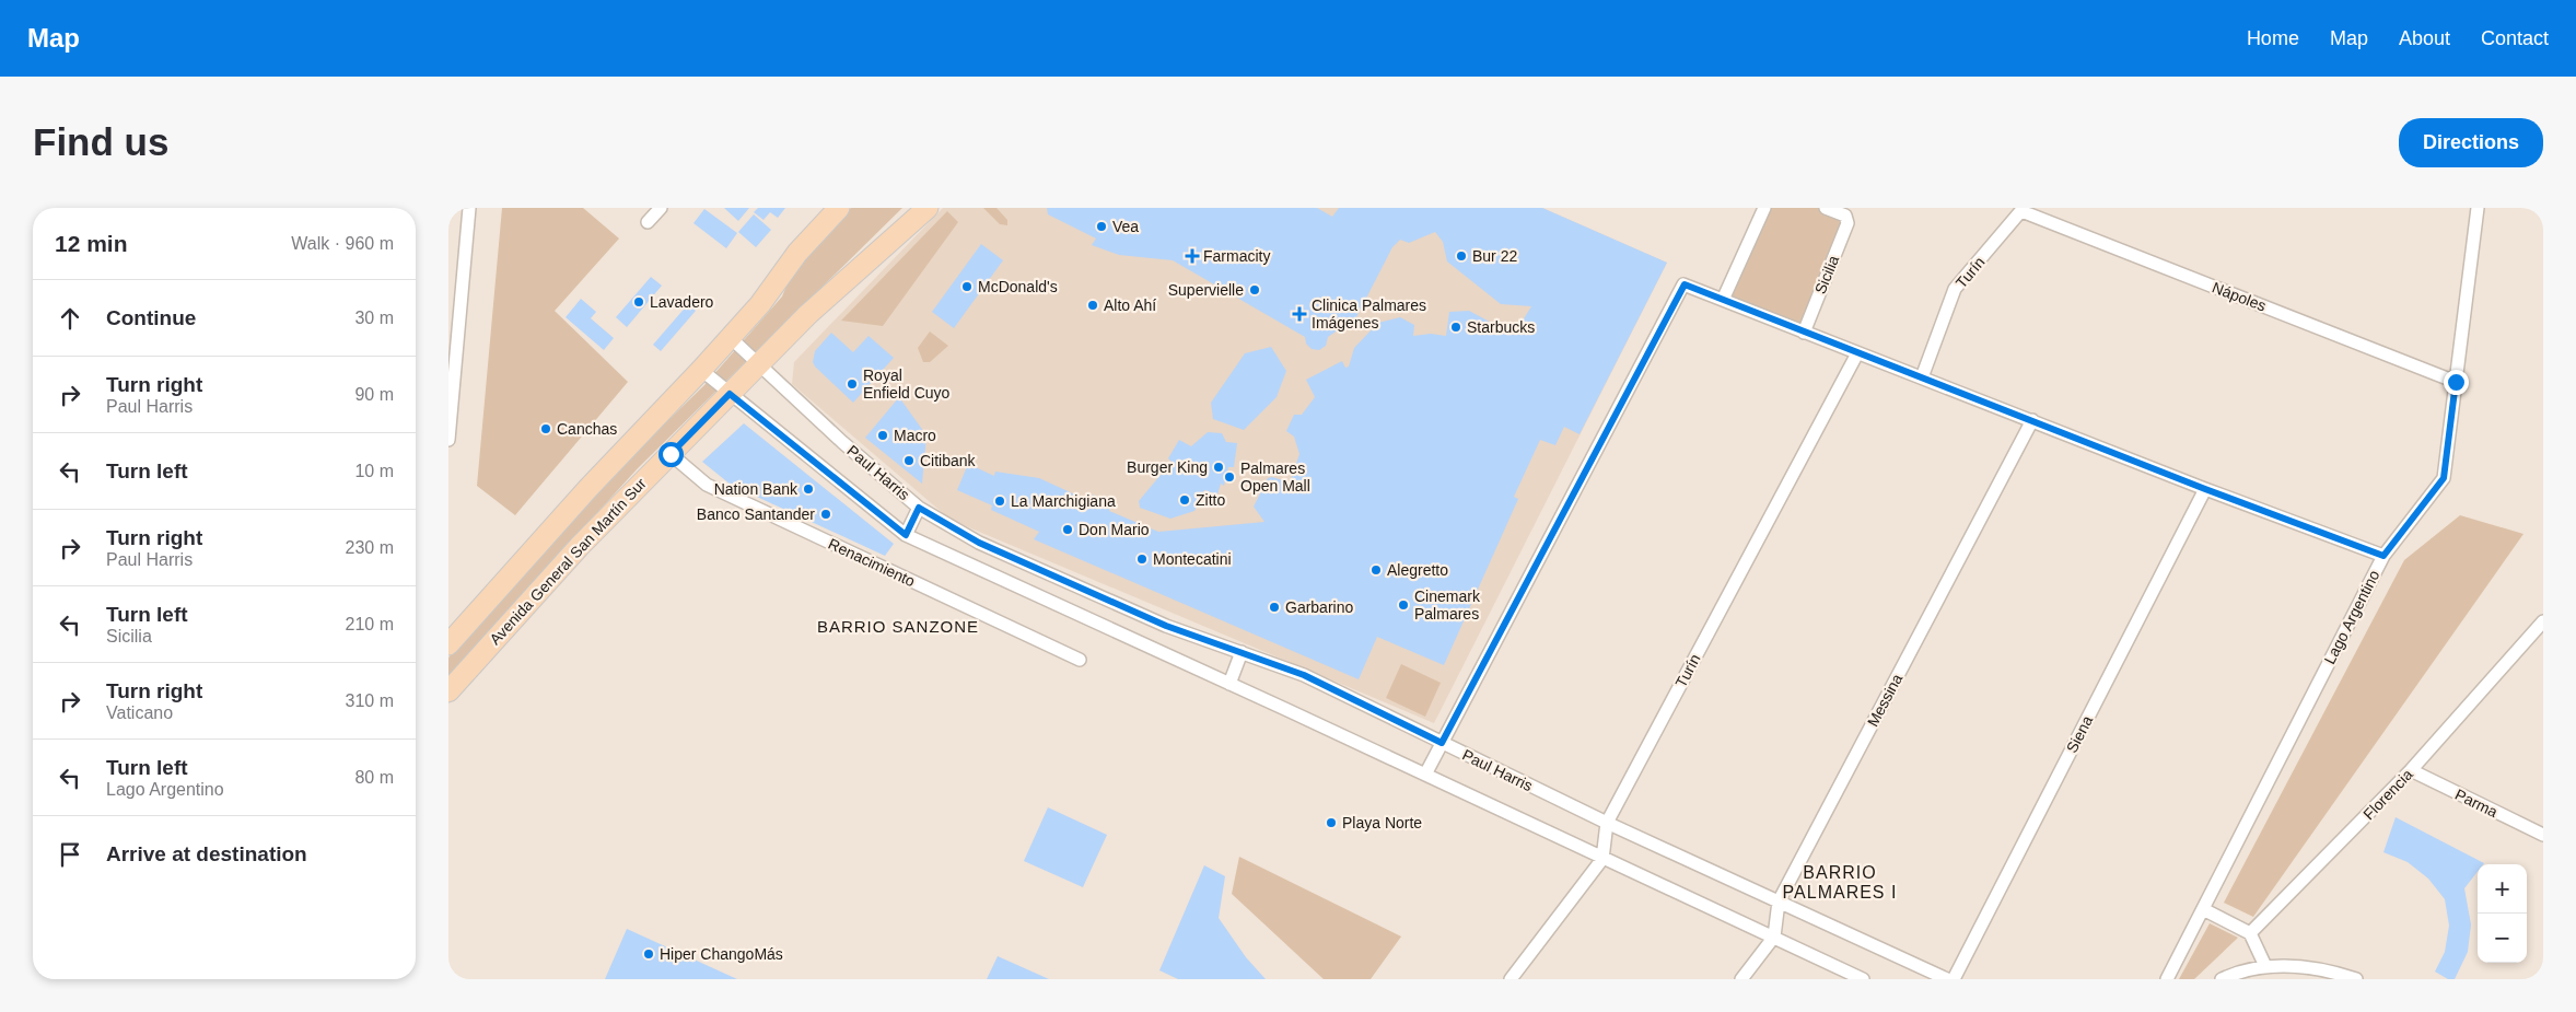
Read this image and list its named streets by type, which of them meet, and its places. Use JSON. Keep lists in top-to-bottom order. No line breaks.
{"streets":{"main road":["Avenida General San Martín Sur"],"street":["Turín","Sicilia","Nápoles","Paul Harris","Renacimiento","Lago Argentino","Messina","Siena","Florencia","Parma"]},"crossings":[["Turín","Nápoles"],["Turín","Paul Harris"],["Nápoles","Lago Argentino"],["Paul Harris","Avenida General San Martín Sur"],["Paul Harris","Messina"],["Avenida General San Martín Sur","Renacimiento"],["Florencia","Parma"]],"districts":["BARRIO SANZONE","BARRIO PALMARES I"],"places":{"other":["Vea","Bur 22","McDonald's","Supervielle","Lavadero","Alto Ahí","Starbucks","Royal Enfield Cuyo","Canchas","Macro","Citibank","Burger King","Palmares Open Mall","Nation Bank","Zitto","La Marchigiana","Banco Santander","Don Mario","Montecatini","Alegretto","Cinemark Palmares","Garbarino","Playa Norte","Hiper ChangoMás"],"health":["Farmacity","Clinica Palmares Imágenes"]},"page":{"header":"Map","nav":["Home","Map","About","Contact"],"buttons":"Directions","title":"Find us","heading":["12 min","Walk · 960 m"],"list":[["Continue","30 m"],["Turn right","Paul Harris","90 m"],["Turn left","10 m"],["Turn right","Paul Harris","230 m"],["Turn left","Sicilia","210 m"],["Turn right","Vaticano","310 m"],["Turn left","Lago Argentino","80 m"],"Arrive at destination"],"map_buttons":["+","−"]}}
